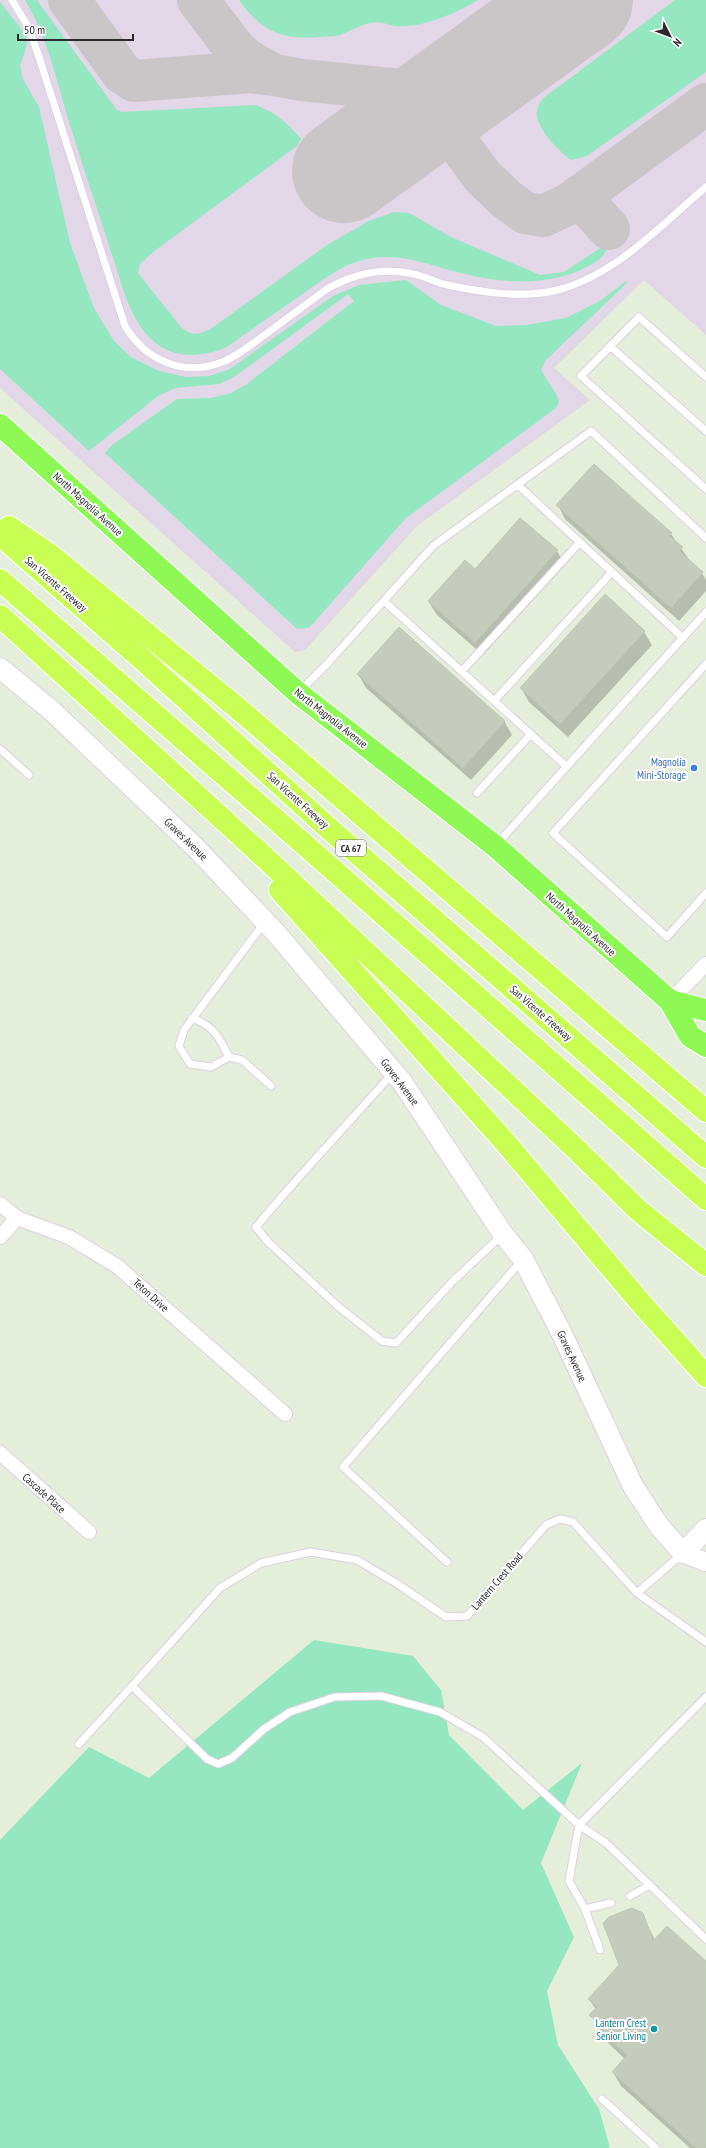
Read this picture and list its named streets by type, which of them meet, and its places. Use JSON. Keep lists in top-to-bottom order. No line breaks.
{"streets":{"highway":["San Vicente Freeway","CA 67"],"main road":["North Magnolia Avenue","Graves Avenue"],"street":["Teton Drive","Cascade Place"],"lane":["Lantern Crest Road"]},"places":["Magnolia Mini-Storage","Lantern Crest Senior Living"],"scale_bar":"50 m","north":"bottom right"}
